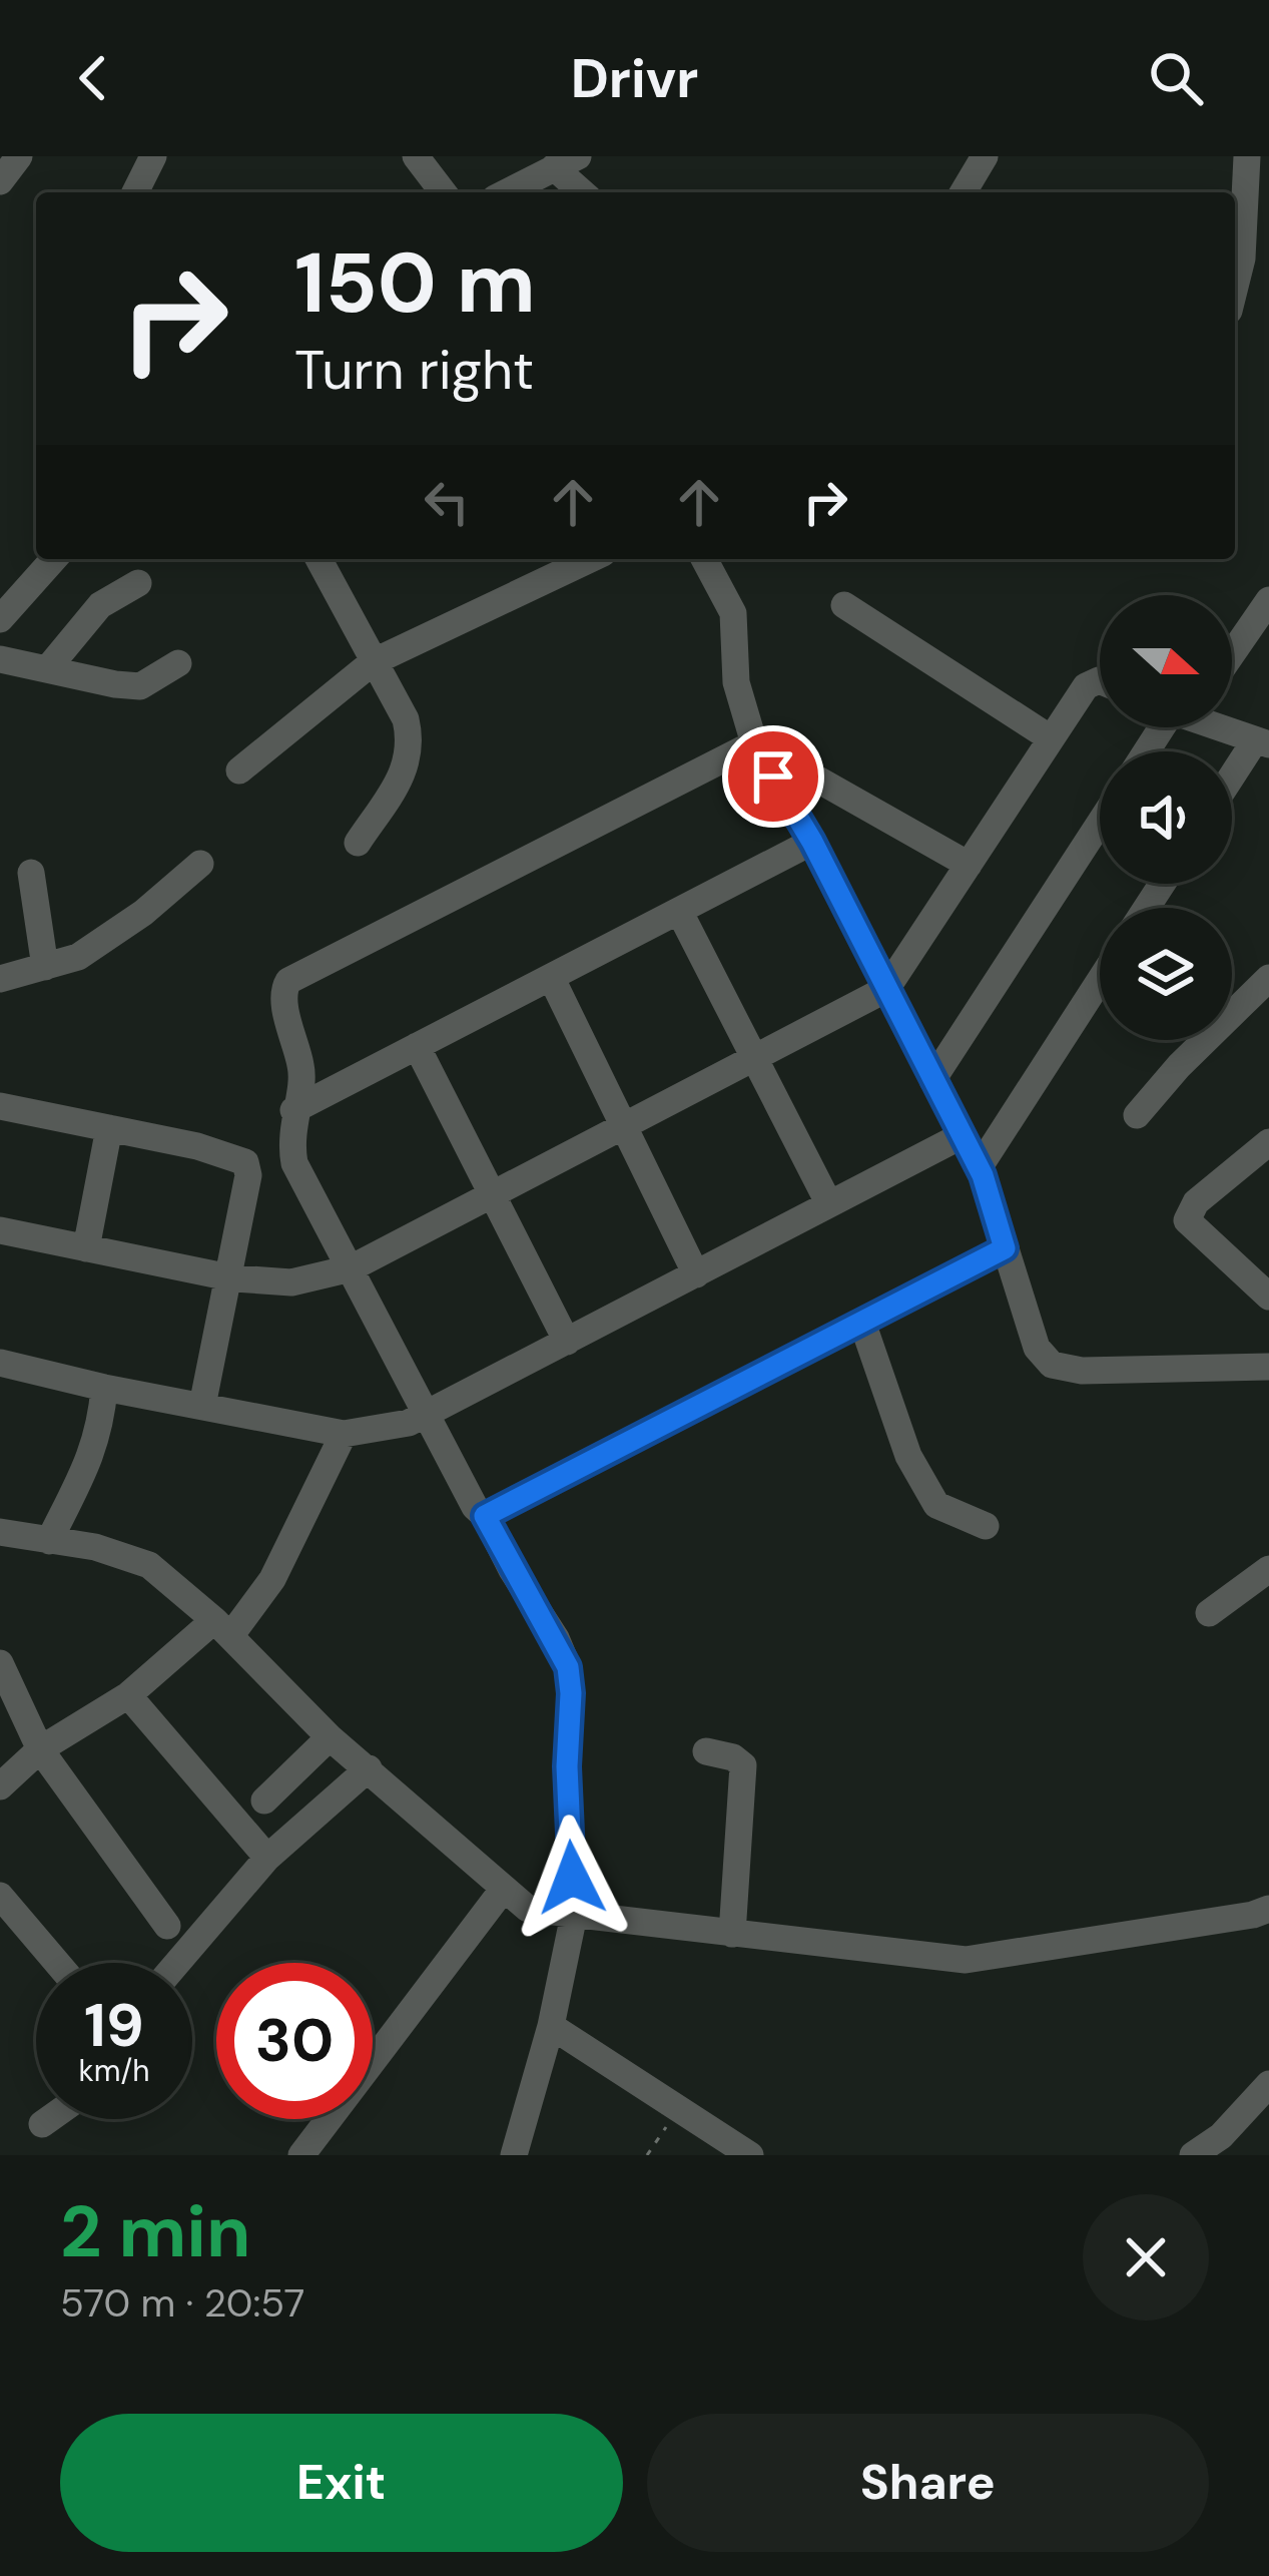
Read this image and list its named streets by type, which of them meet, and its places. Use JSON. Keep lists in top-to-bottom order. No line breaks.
{"north":"right","page":{"header":"Drivr","turn":["150 m","Turn right"],"speed":"19 km/h","limit":"30","heading":["2 min","570 m · 20:57"],"buttons":["Exit","Share"]}}
